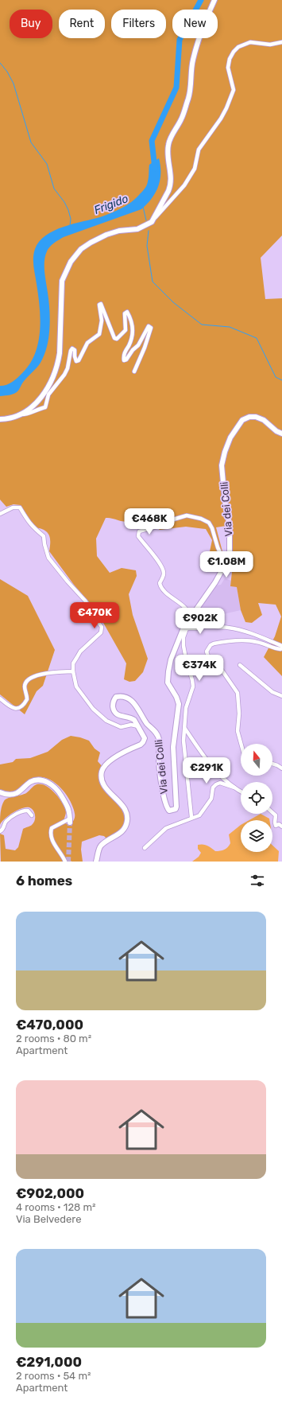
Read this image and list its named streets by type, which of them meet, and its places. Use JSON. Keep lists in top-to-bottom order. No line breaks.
{"streets":{"street":["Via dei Colli"]},"water":["Frigido"],"north":"top","page":{"chip":["Buy","Rent","Filters","New"],"price":["€468K","€1.08M","€470K","€902K","€374K","€291K"],"heading":"6 homes","list":[{"name":"€470,000","note":"2 rooms · 80 m² · Apartment"},{"name":"€902,000","note":"4 rooms · 128 m² · Via Belvedere"},{"name":"€291,000","note":"2 rooms · 54 m² · Apartment"}]}}
